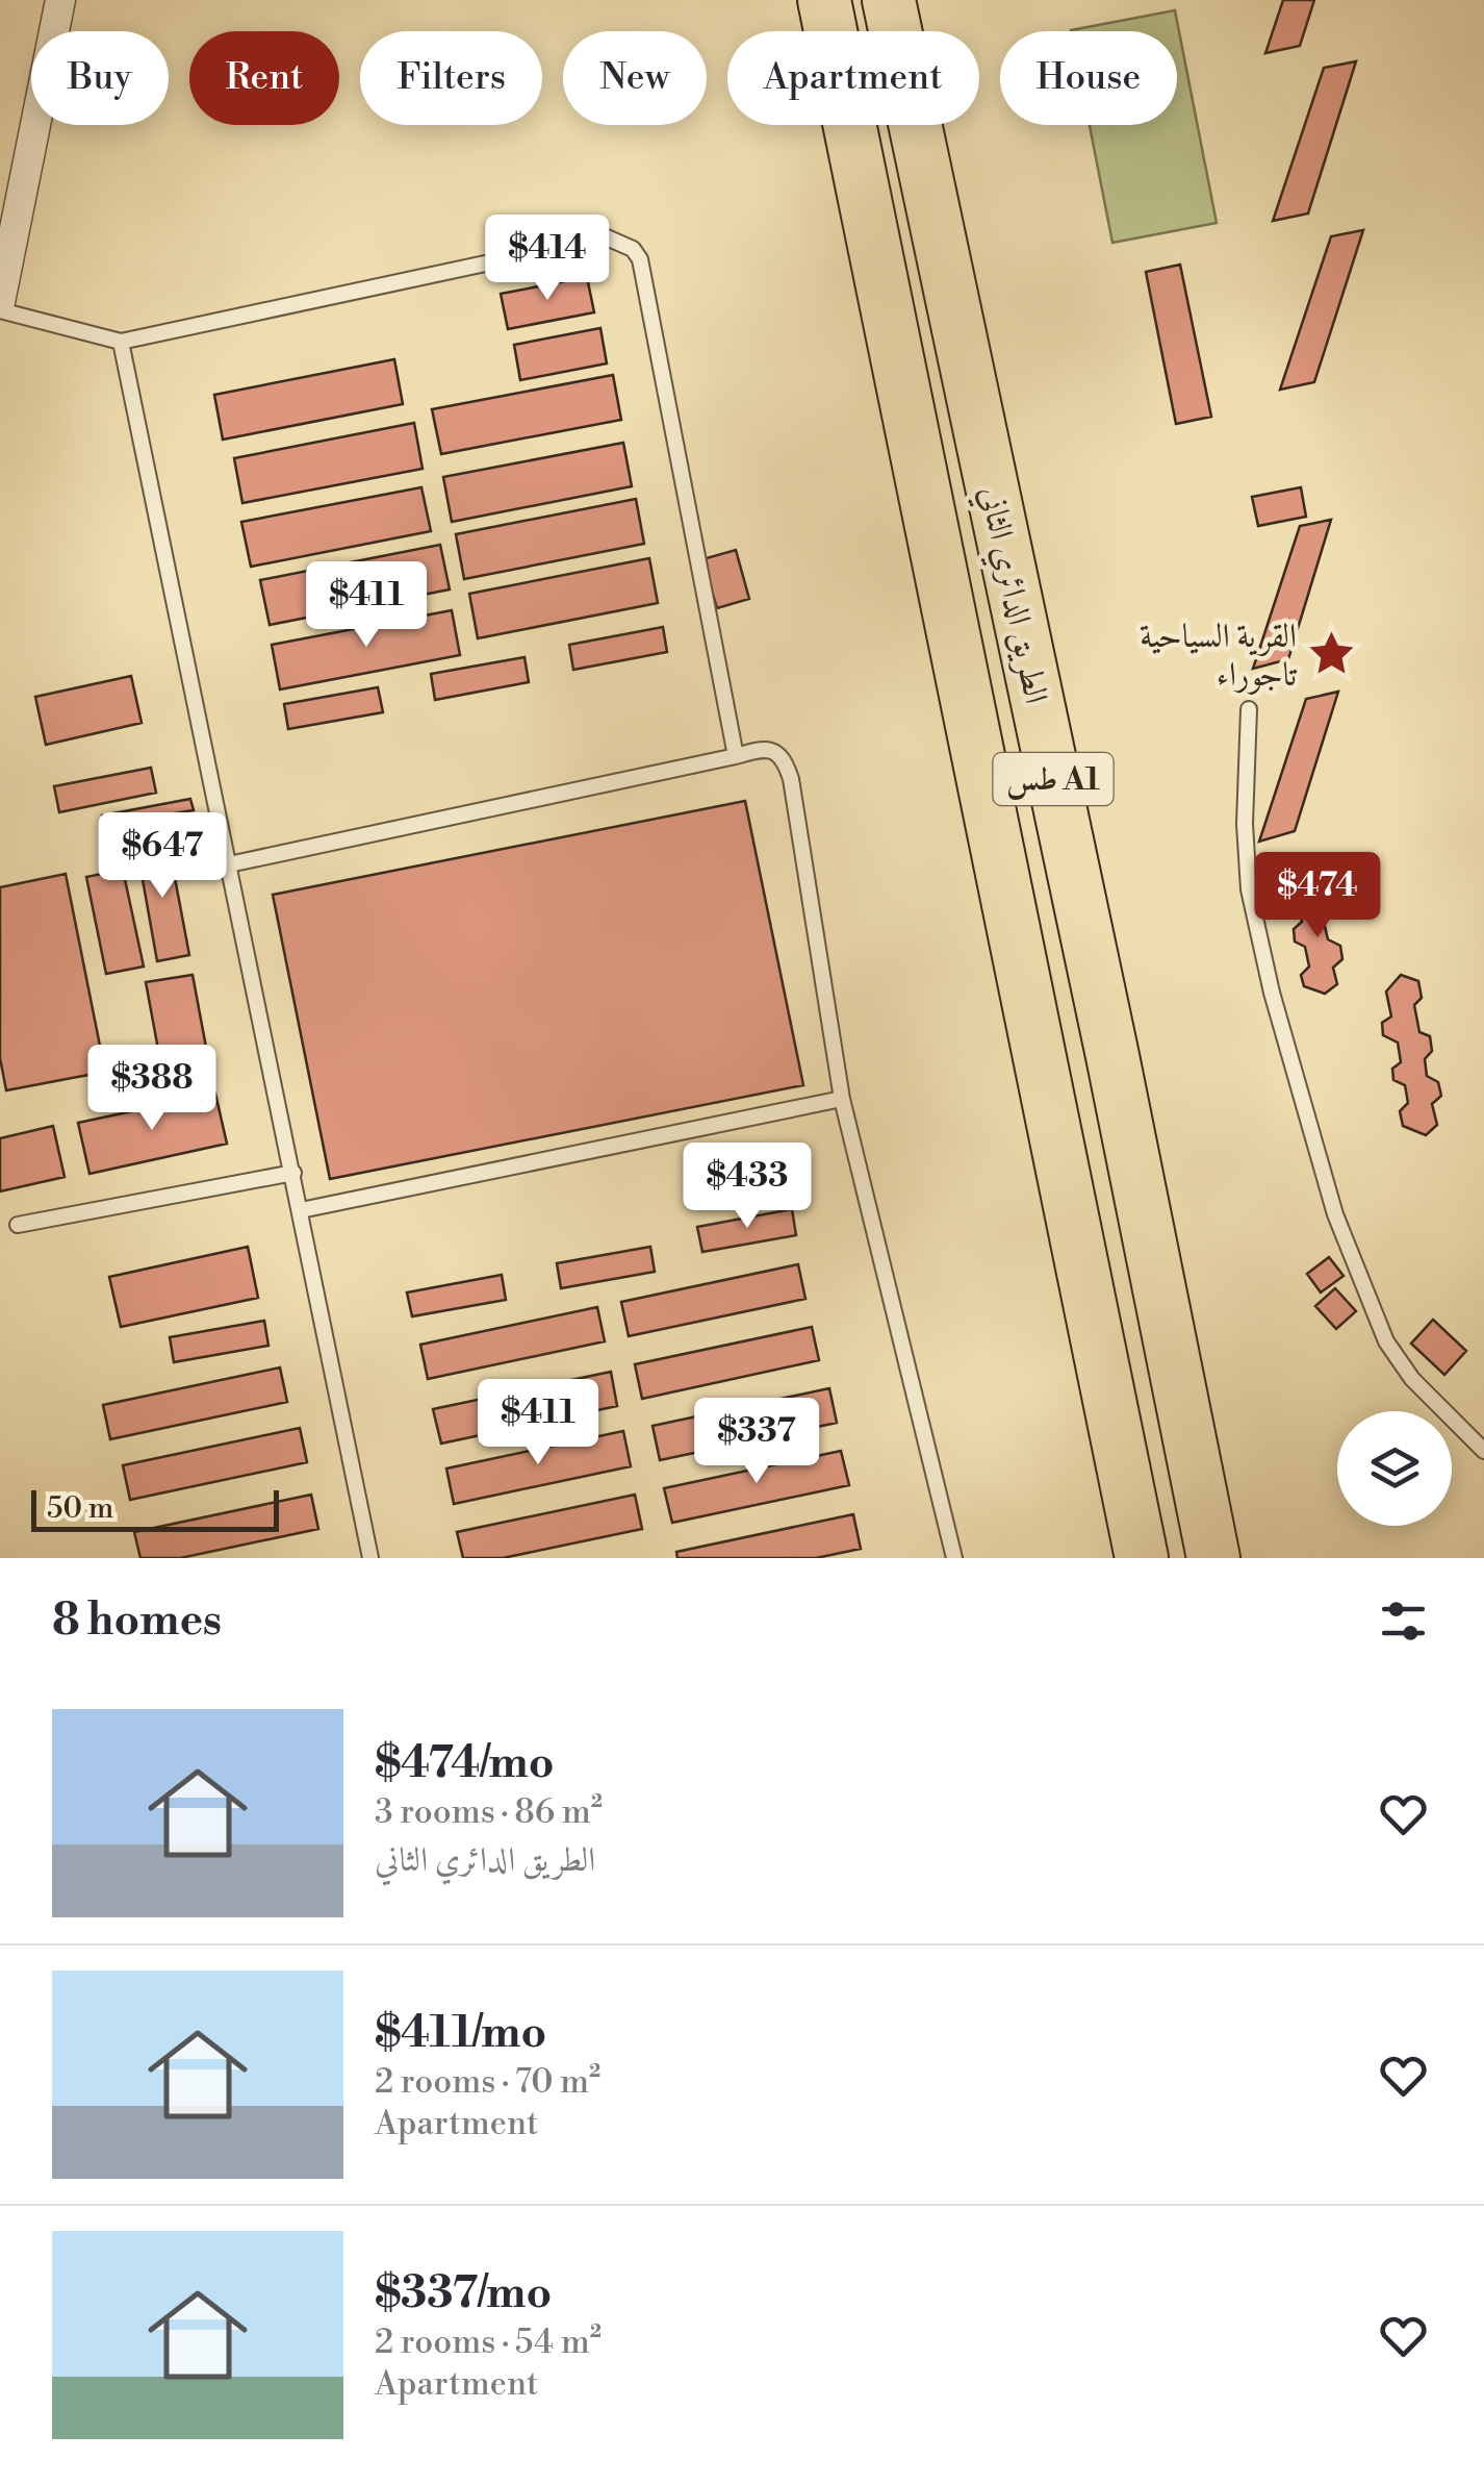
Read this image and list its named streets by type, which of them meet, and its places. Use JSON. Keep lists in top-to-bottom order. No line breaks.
{"streets":{"highway":["الطريق الدائري الثاني","طس A1"]},"places":{"place":["القرية السياحية تاجوراء"]},"scale_bar":"50 m","page":{"chip":["Buy","Rent","Filters","New","Apartment","House"],"price":["$414","$411","$647","$474","$388","$433","$411","$337"],"scale":"50 m","heading":"8 homes","list":[{"name":"$474/mo","note":"3 rooms · 86 m² · الطريق الدائري الثاني"},{"name":"$411/mo","note":"2 rooms · 70 m² · Apartment"},{"name":"$337/mo","note":"2 rooms · 54 m² · Apartment"}]}}
